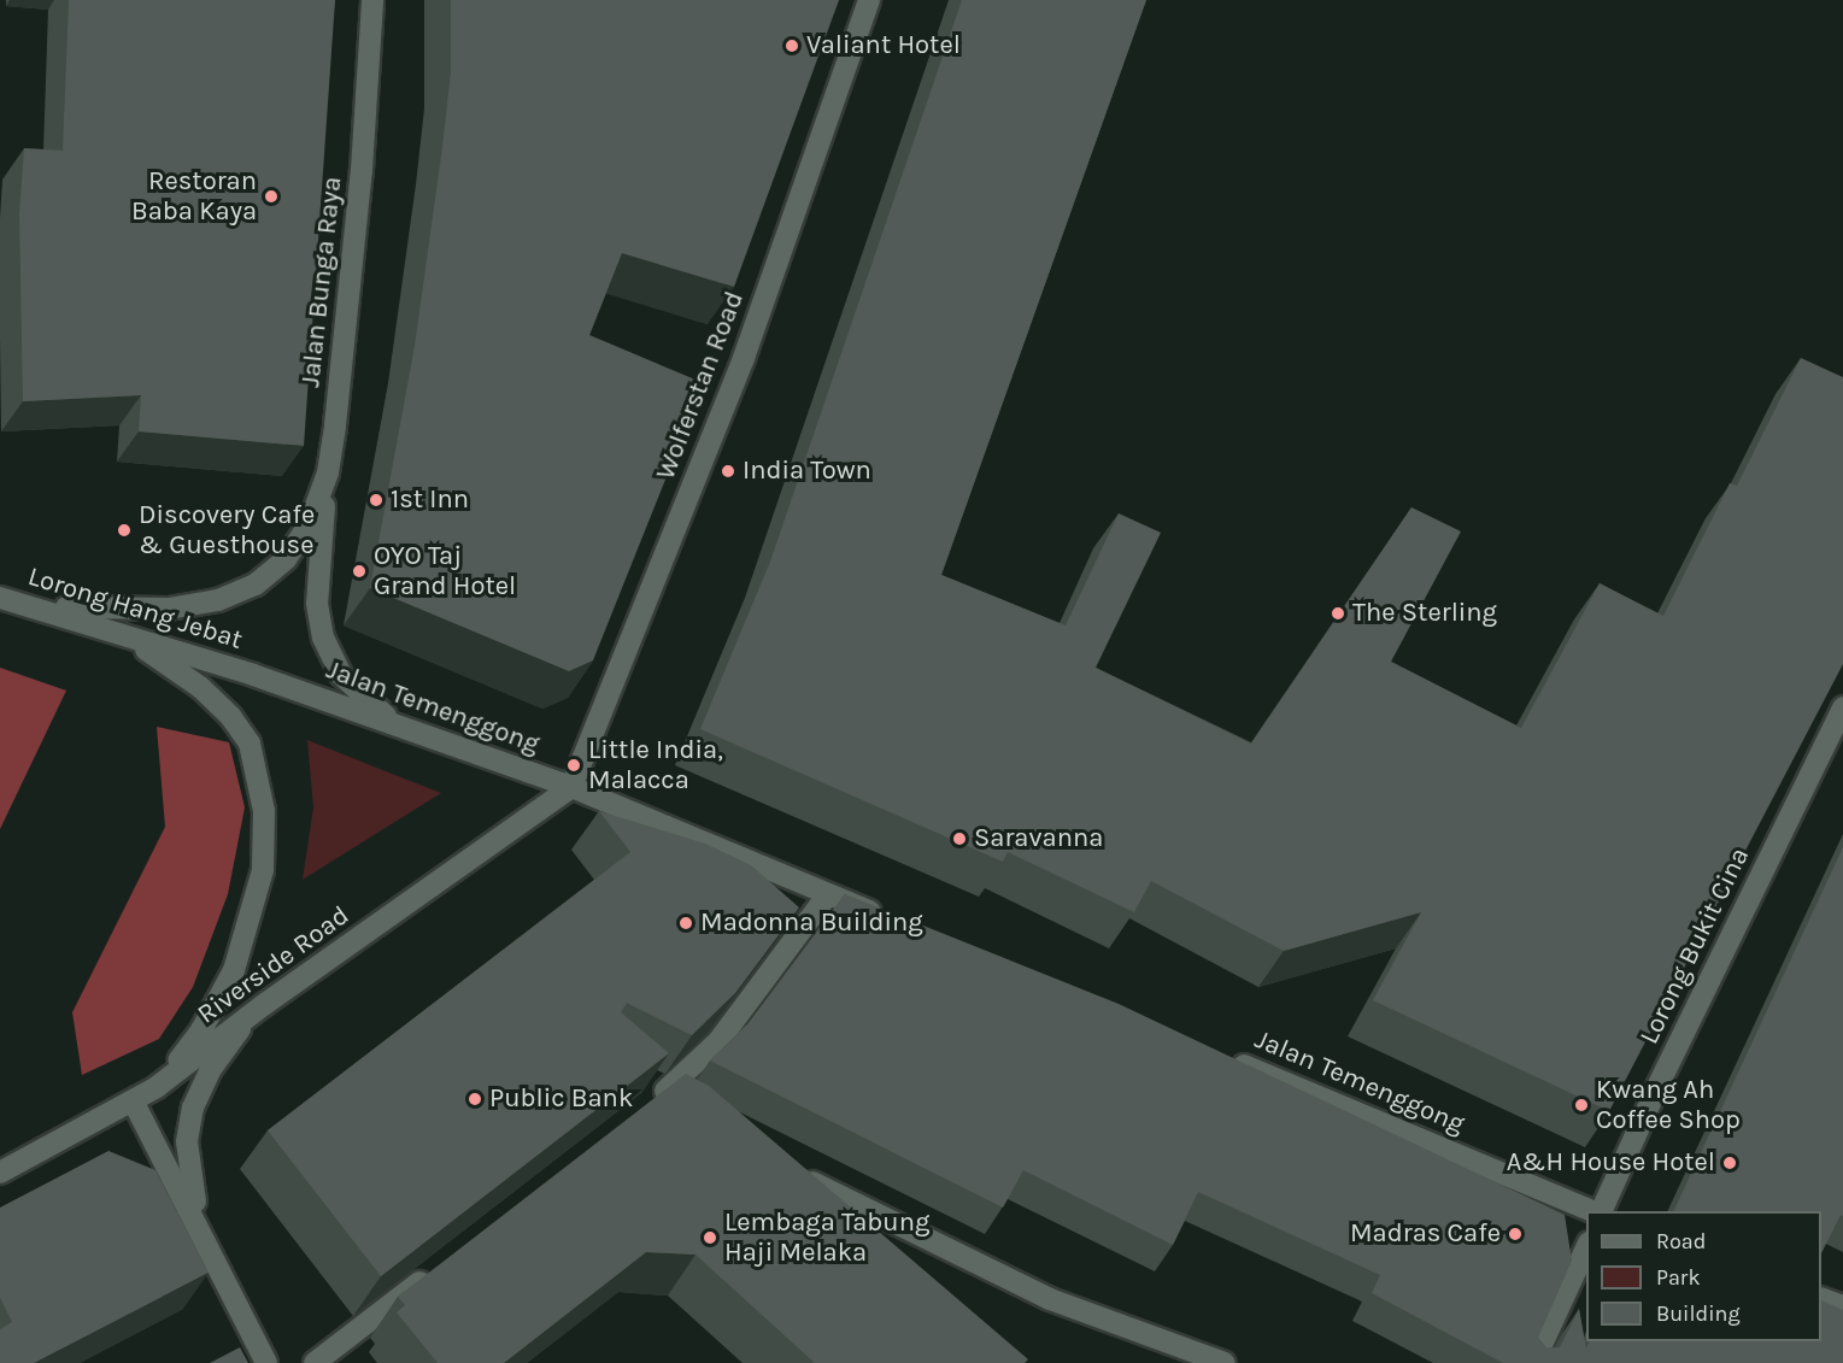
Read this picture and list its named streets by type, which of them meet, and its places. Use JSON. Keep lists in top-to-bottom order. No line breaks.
{"streets":{"street":["Jalan Bunga Raya","Wolferstan Road","Lorong Hang Jebat","Jalan Temenggong","Lorong Bukit Cina","Riverside Road"]},"crossings":[["Jalan Bunga Raya","Lorong Hang Jebat"],["Wolferstan Road","Jalan Temenggong"],["Wolferstan Road","Riverside Road"],["Lorong Hang Jebat","Jalan Temenggong"],["Jalan Temenggong","Riverside Road"]],"places":["Valiant Hotel","Restoran Baba Kaya","India Town","1st Inn","Discovery Cafe & Guesthouse","OYO Taj Grand Hotel","The Sterling","Little India, Malacca","Saravanna","Madonna Building","Public Bank","Kwang Ah Coffee Shop","A&H House Hotel","Madras Cafe","Lembaga Tabung Haji Melaka"],"legend":["Road","Park","Building"]}
